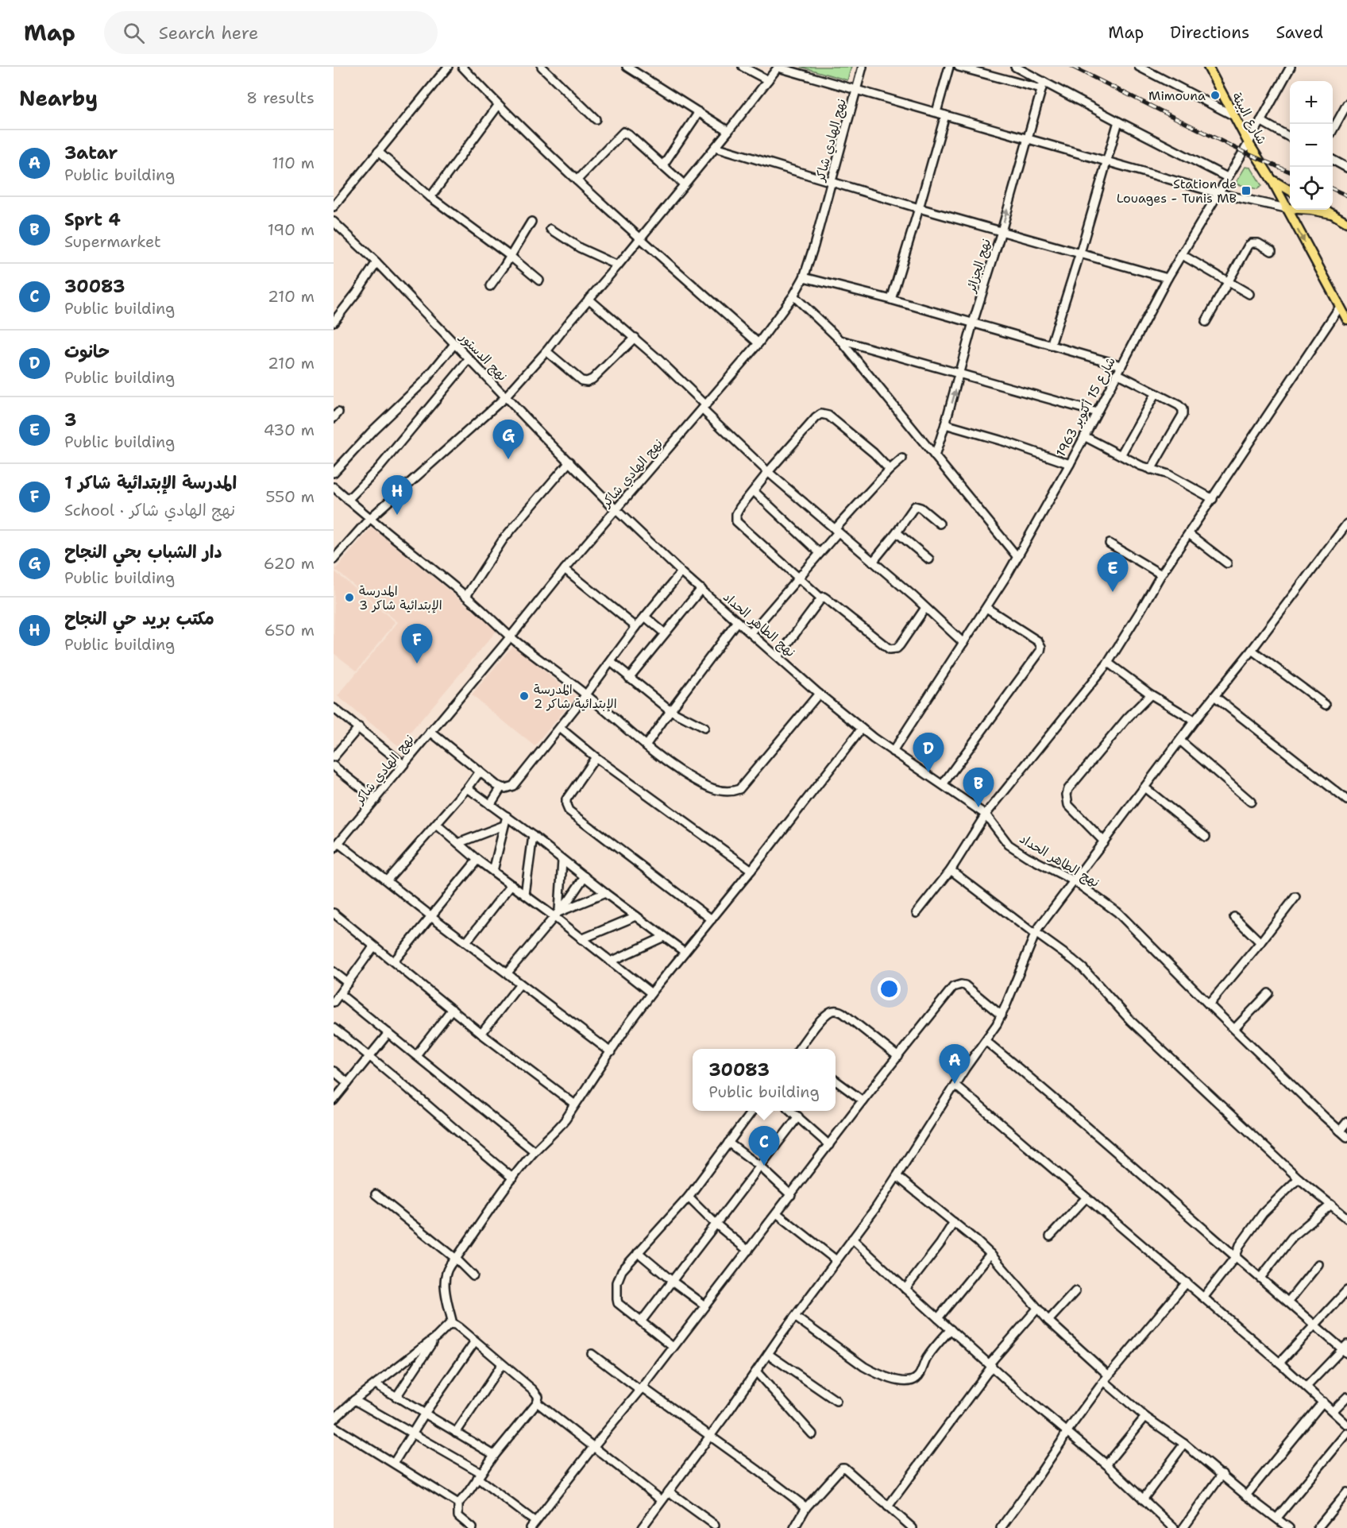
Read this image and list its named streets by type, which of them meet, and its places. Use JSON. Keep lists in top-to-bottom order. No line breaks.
{"streets":{"main road":["شارع البيئة"],"street":["نهج الهادي شاكر","نهج الجزائر","نهج الدستور","شارع 15 أكتوبر 1963","نهج الطاهر الحداد"]},"crossings":[["شارع البيئة","شارع 15 أكتوبر 1963"],["نهج الهادي شاكر","نهج الدستور"],["نهج الهادي شاكر","نهج الطاهر الحداد"],["نهج الدستور","نهج الطاهر الحداد"],["شارع 15 أكتوبر 1963","نهج الطاهر الحداد"]],"one_way":["شارع البيئة","نهج الجزائر"],"places":{"other":["Mimouna","المدرسة الإبتدائية شاكر 3","المدرسة الإبتدائية شاكر 2"],"transit":["Station de Louages - Tunis MB"]},"page":{"header":"Map","search":"Search here","nav":["Map","Directions","Saved"],"heading":["Nearby","8 results"],"map_buttons":["+","−"],"list":[{"mark":"A","name":"3atar","note":"Public building","value":"110 m"},{"mark":"B","name":"Sprt 4","note":"Supermarket","value":"190 m"},{"mark":"C","name":"30083","note":"Public building","value":"210 m"},{"mark":"D","name":"حانوت","note":"Public building","value":"210 m"},{"mark":"E","name":"3","note":"Public building","value":"430 m"},{"mark":"F","name":"المدرسة الإبتدائية شاكر 1","note":"School · نهج الهادي شاكر","value":"550 m"},{"mark":"G","name":"دار الشباب بحي النجاح","note":"Public building","value":"620 m"},{"mark":"H","name":"مكتب بريد حي النجاح","note":"Public building","value":"650 m"}],"pins":["G","H","E","F","D","B","A","C"],"popup":["30083","Public building"]}}
